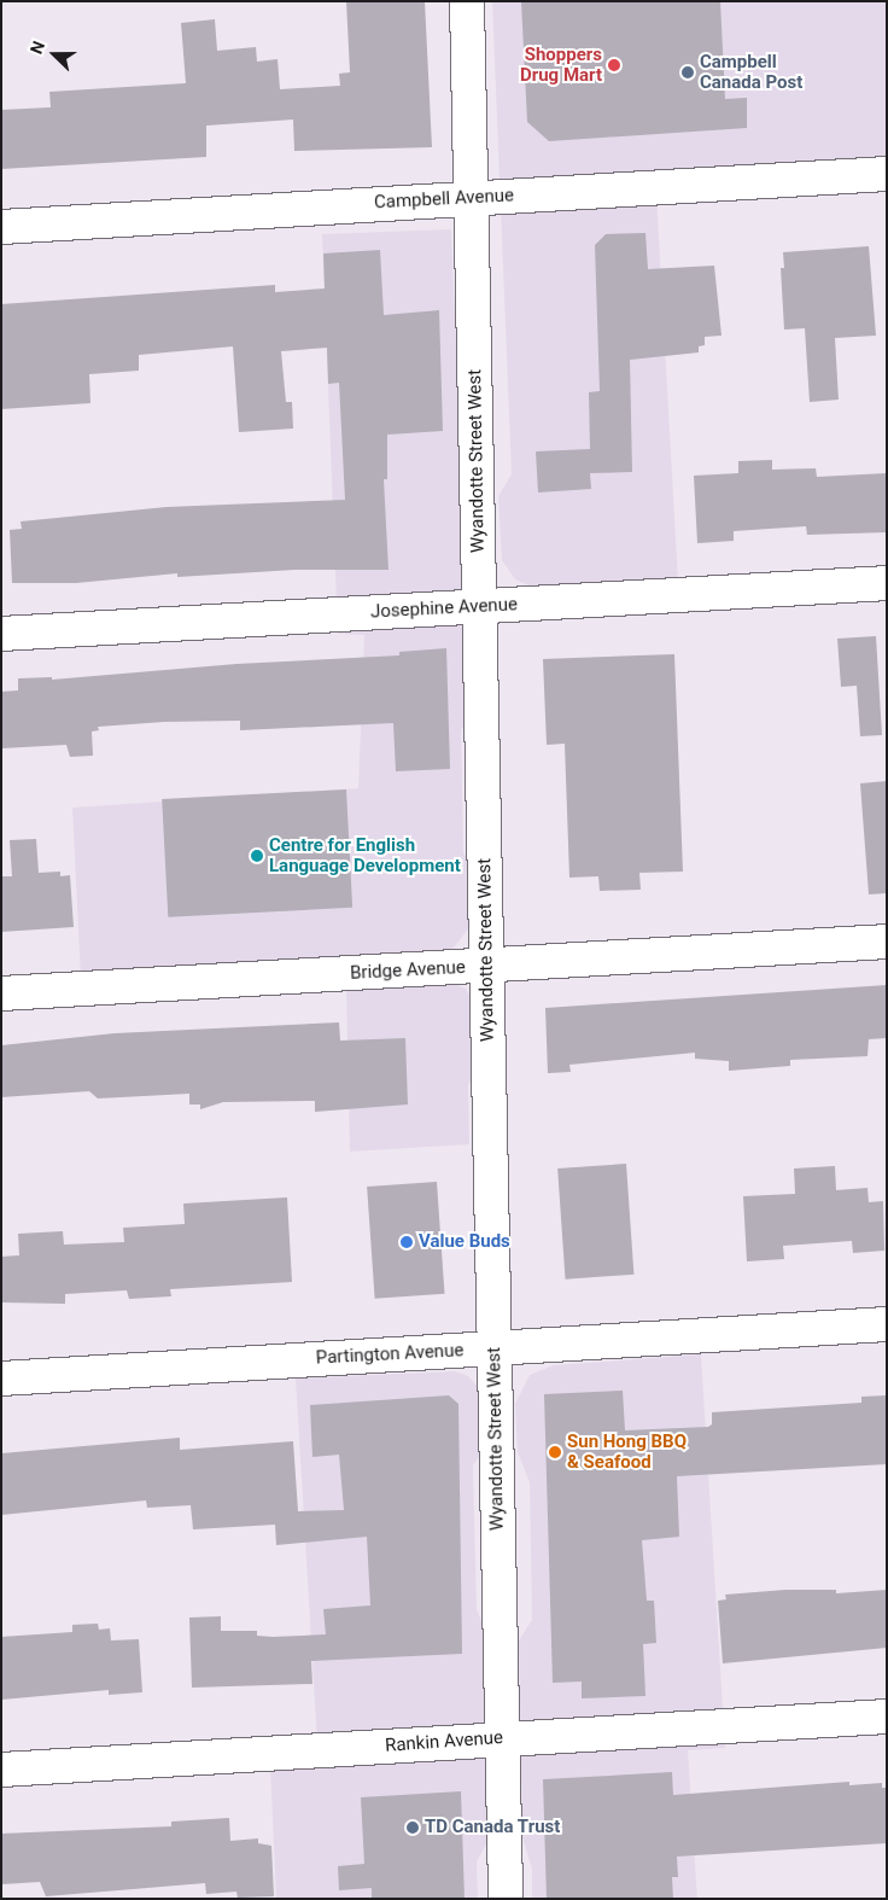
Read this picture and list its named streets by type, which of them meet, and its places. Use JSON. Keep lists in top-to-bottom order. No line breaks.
{"streets":{"street":["Campbell Avenue","Wyandotte Street West","Josephine Avenue","Bridge Avenue","Partington Avenue","Rankin Avenue"]},"crossings":[["Campbell Avenue","Wyandotte Street West"],["Wyandotte Street West","Josephine Avenue"],["Wyandotte Street West","Bridge Avenue"],["Wyandotte Street West","Partington Avenue"],["Wyandotte Street West","Rankin Avenue"]],"places":["Shoppers Drug Mart","Campbell Canada Post","Centre for English Language Development","Value Buds","Sun Hong BBQ & Seafood","TD Canada Trust"],"north":"left"}
